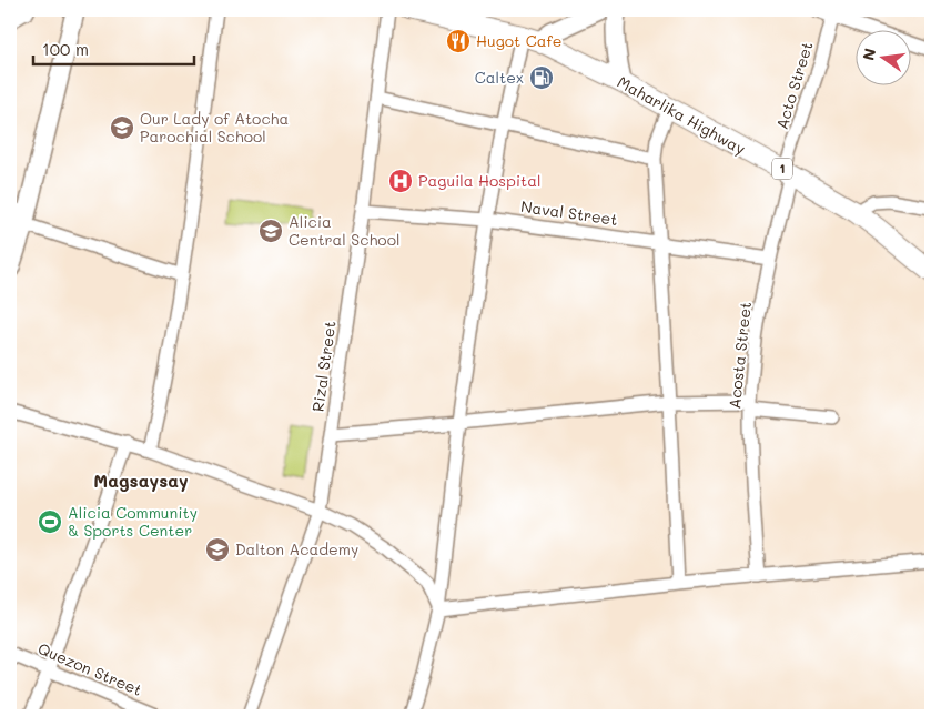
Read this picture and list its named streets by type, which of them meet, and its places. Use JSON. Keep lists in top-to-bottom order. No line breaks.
{"streets":{"main road":["Maharlika Highway","1"],"street":["Acto Street","Naval Street","Acosta Street","Rizal Street","Quezon Street"]},"crossings":[["Acto Street","Maharlika Highway"],["Acto Street","Acosta Street"],["Maharlika Highway","Acosta Street"],["Naval Street","Acosta Street"],["Naval Street","Rizal Street"]],"districts":["Magsaysay"],"places":{"restaurant":["Hugot Cafe"],"fuel station":["Caltex"],"school or university":["Our Lady of Atocha Parochial School","Alicia Central School","Dalton Academy"],"hospital":["Paguila Hospital"],"sports":["Alicia Community & Sports Center"]},"scale_bar":"100 m","north":"left"}
